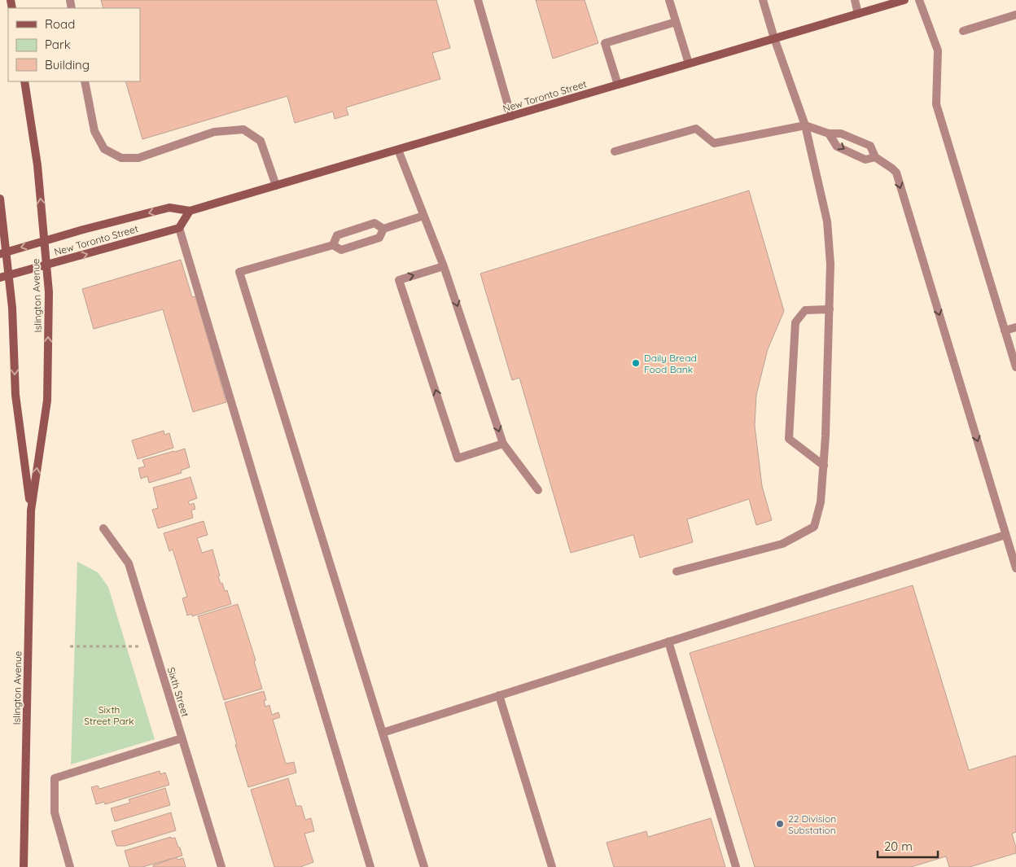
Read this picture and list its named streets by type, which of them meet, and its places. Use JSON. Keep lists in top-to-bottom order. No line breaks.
{"streets":{"street":["New Toronto Street","Islington Avenue","Sixth Street"]},"crossings":[["New Toronto Street","Islington Avenue"]],"parks":["Sixth Street Park"],"places":["Daily Bread Food Bank","22 Division Substation"],"legend":["Road","Park","Building"],"scale_bar":"20 m"}
